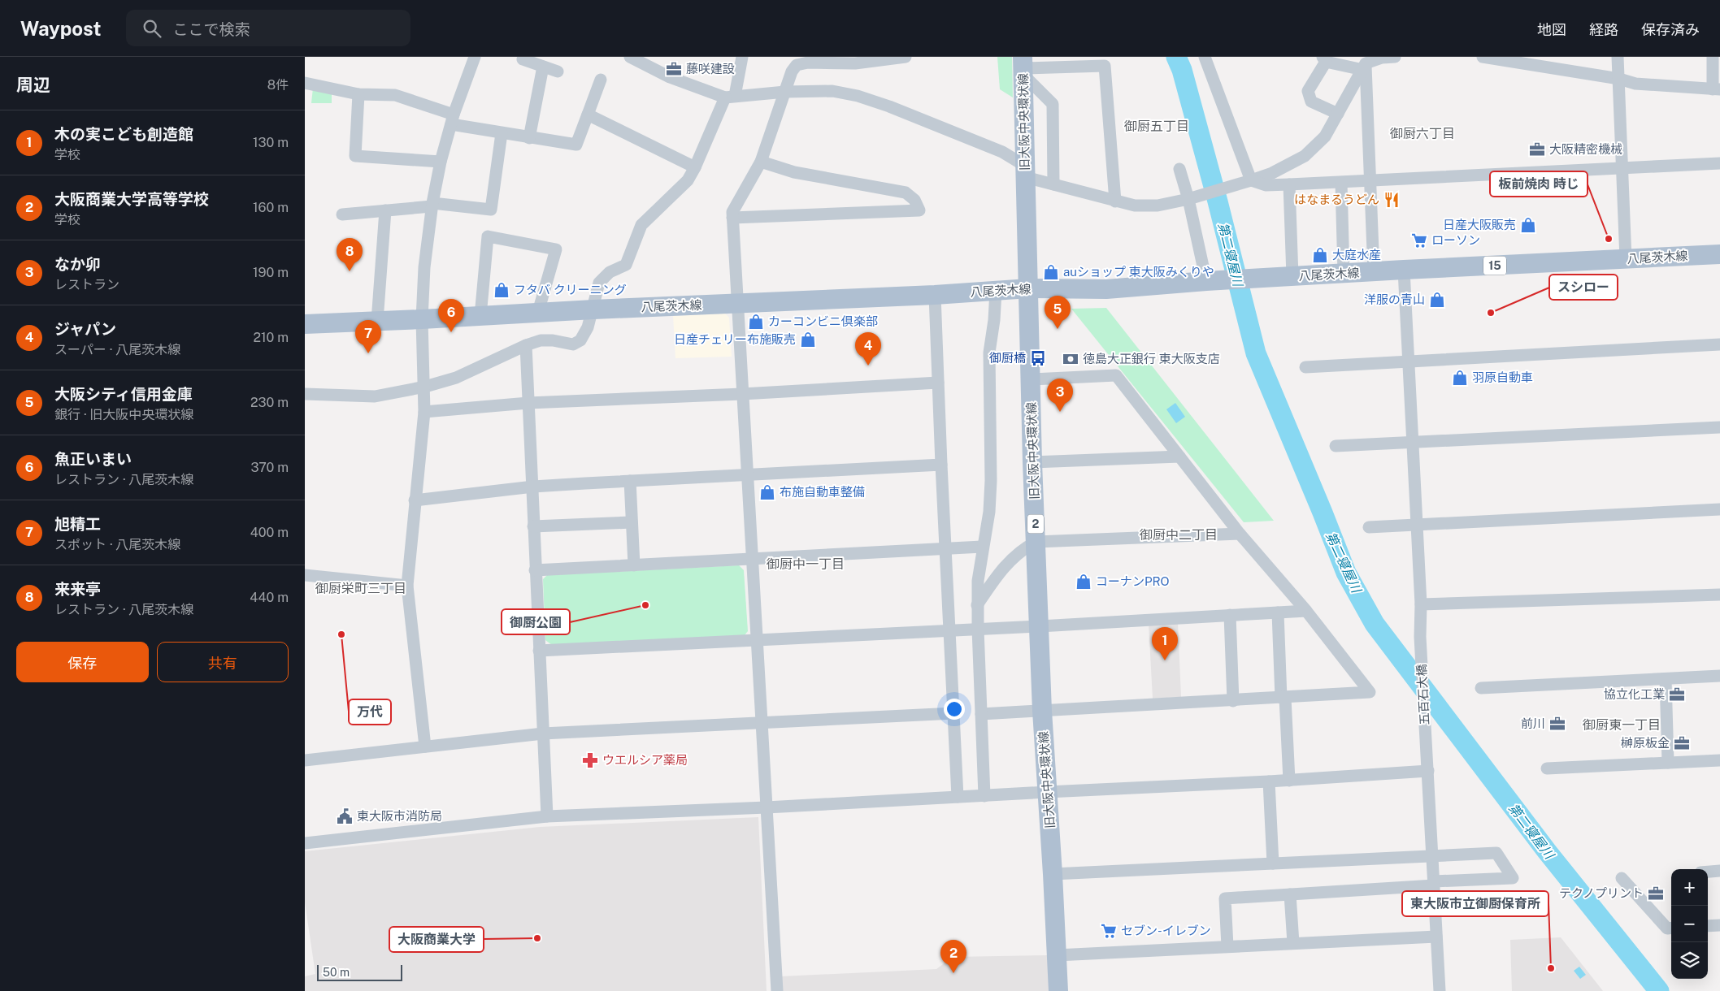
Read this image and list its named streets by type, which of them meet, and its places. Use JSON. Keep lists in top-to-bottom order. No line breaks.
{"streets":{"main road":["旧大阪中央環状線","八尾茨木線","15","2"],"street":["五百石大橋"]},"crossings":[["旧大阪中央環状線","八尾茨木線"],["八尾茨木線","五百石大橋"]],"districts":["御厨五丁目","御厨六丁目","御厨中二丁目","御厨中一丁目","御厨栄町三丁目","御厨東一丁目"],"water":["第二寝屋川"],"places":{"office":["藤咲建設","大阪精密機械","協立化工業","前川","榊原板金","テクノプリント"],"restaurant":["はなまるうどん"],"shop":["日産大阪販売","大庭水産","auショップ 東大阪みくりや","フタバ クリーニング","洋服の青山","カーコンビニ倶楽部","日産チェリー布施販売","羽原自動車","布施自動車整備","コーナンPRO"],"other":["板前焼肉 時じ","スシロー","御厨公園","万代","大阪商業大学","東大阪市立御厨保育所"],"supermarket":["ローソン","セブン-イレブン"],"bus stop":["御厨橋"],"bank":["徳島大正銀行 東大阪支店"],"pharmacy":["ウエルシア薬局"],"public building":["東大阪市消防局"]},"scale_bar":"50 m","page":{"header":"Waypost","search":"ここで検索","nav":["地図","経路","保存済み"],"heading":["周辺","8件"],"list":[{"mark":"1","name":"木の実こども創造館","note":"学校","value":"130 m"},{"mark":"2","name":"大阪商業大学高等学校","note":"学校","value":"160 m"},{"mark":"3","name":"なか卯","note":"レストラン","value":"190 m"},{"mark":"4","name":"ジャパン","note":"スーパー · 八尾茨木線","value":"210 m"},{"mark":"5","name":"大阪シティ信用金庫","note":"銀行 · 旧大阪中央環状線","value":"230 m"},{"mark":"6","name":"魚正いまい","note":"レストラン · 八尾茨木線","value":"370 m"},{"mark":"7","name":"旭精工","note":"スポット · 八尾茨木線","value":"400 m"},{"mark":"8","name":"来来亭","note":"レストラン · 八尾茨木線","value":"440 m"}],"pins":["8","5","6","7","4","3","1","2"],"buttons":["保存","共有"],"map_buttons":["+","−"],"scale":"50 m"}}
